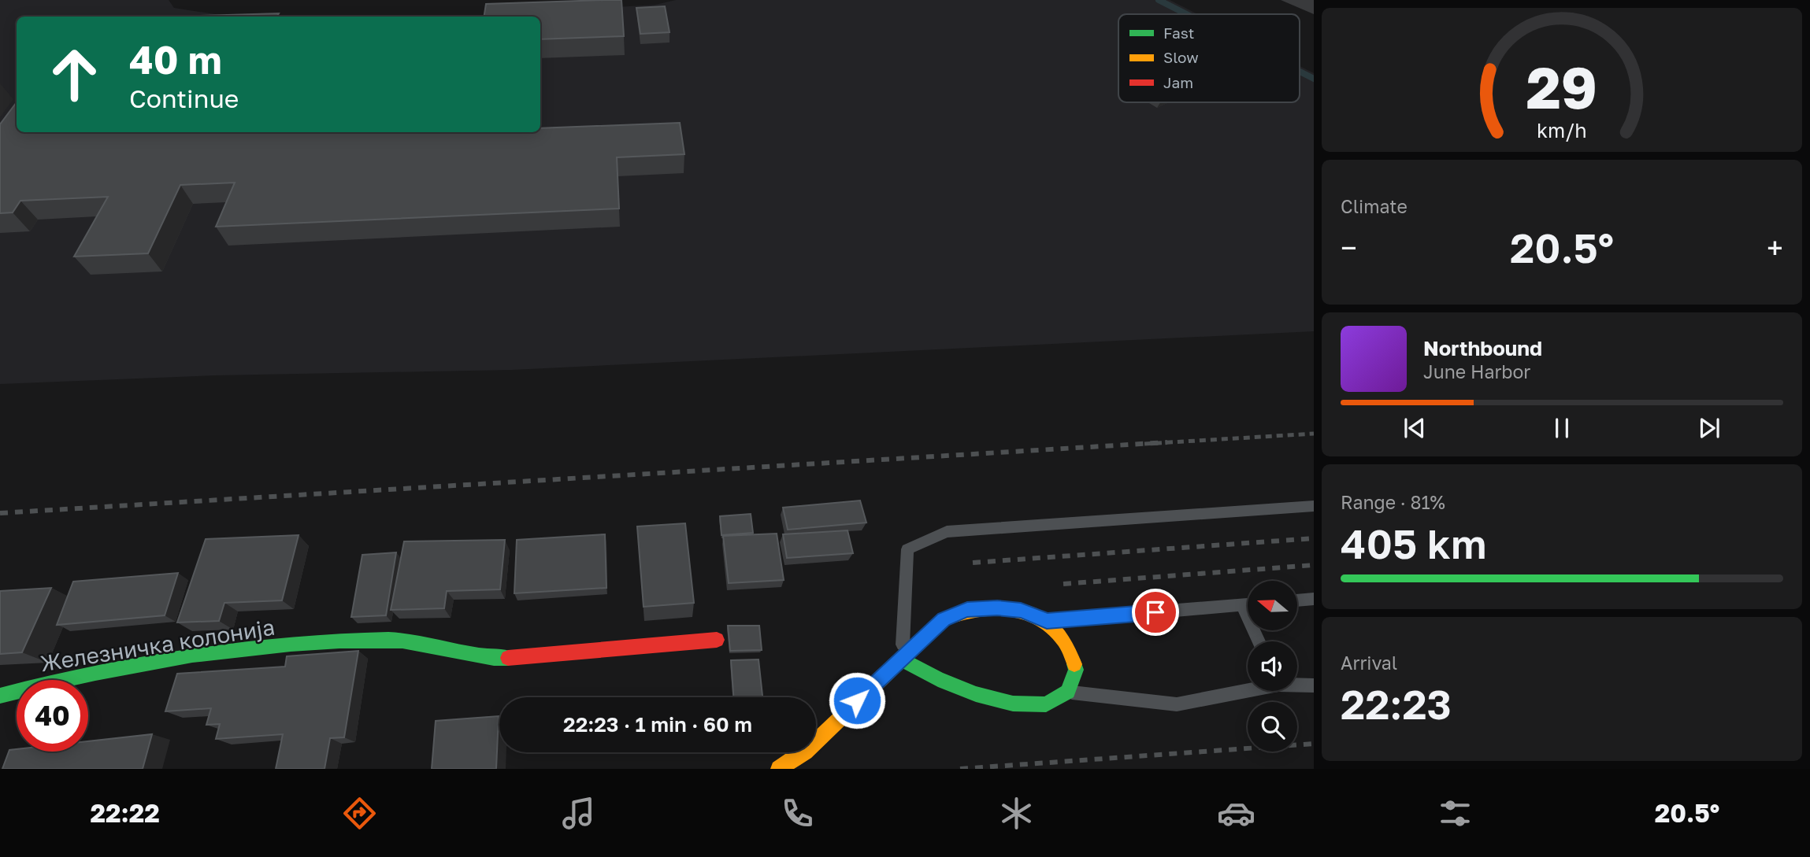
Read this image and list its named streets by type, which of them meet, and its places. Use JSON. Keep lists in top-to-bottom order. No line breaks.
{"streets":{"street":["Железничка колонија"]},"legend":["Fast","Slow","Jam"],"north":"left","page":{"turn":["40 m","Continue"],"tile":["Climate",["Range · 81%","405 km"],["Arrival","22:23"]],"heat":["−","20.5°","+"],"song":["Northbound","June Harbor"],"limit":"40","trip":"22:23 · 1 min · 60 m","tabs":["22:22","20.5°"],"gauge":["29","km/h"]}}
